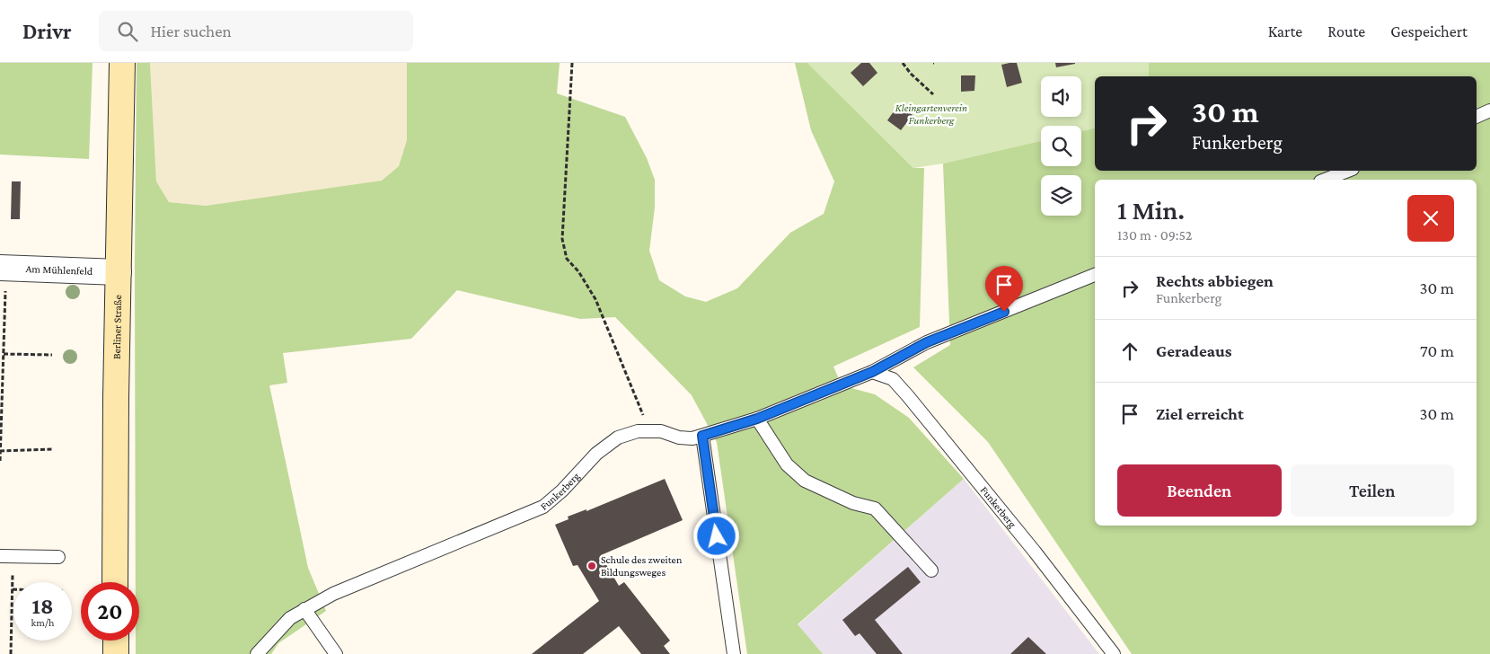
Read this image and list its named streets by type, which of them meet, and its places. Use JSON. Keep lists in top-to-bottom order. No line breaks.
{"streets":{"street":["Am Mühlenfeld","Berliner Straße"],"lane":["Funkerberg"]},"crossings":[["Am Mühlenfeld","Berliner Straße"]],"parks":["Kleingartenverein Funkerberg"],"places":["Schule des zweiten Bildungsweges"],"page":{"header":"Drivr","search":"Hier suchen","nav":["Karte","Route","Gespeichert"],"turn":["30 m","Funkerberg"],"heading":["1 Min.","130 m · 09:52"],"list":[{"name":"Rechts abbiegen","note":"Funkerberg","value":"30 m"},{"name":"Geradeaus","value":"70 m"},{"name":"Ziel erreicht","value":"30 m"}],"buttons":["Beenden","Teilen"],"speed":"18 km/h","limit":"20"}}
